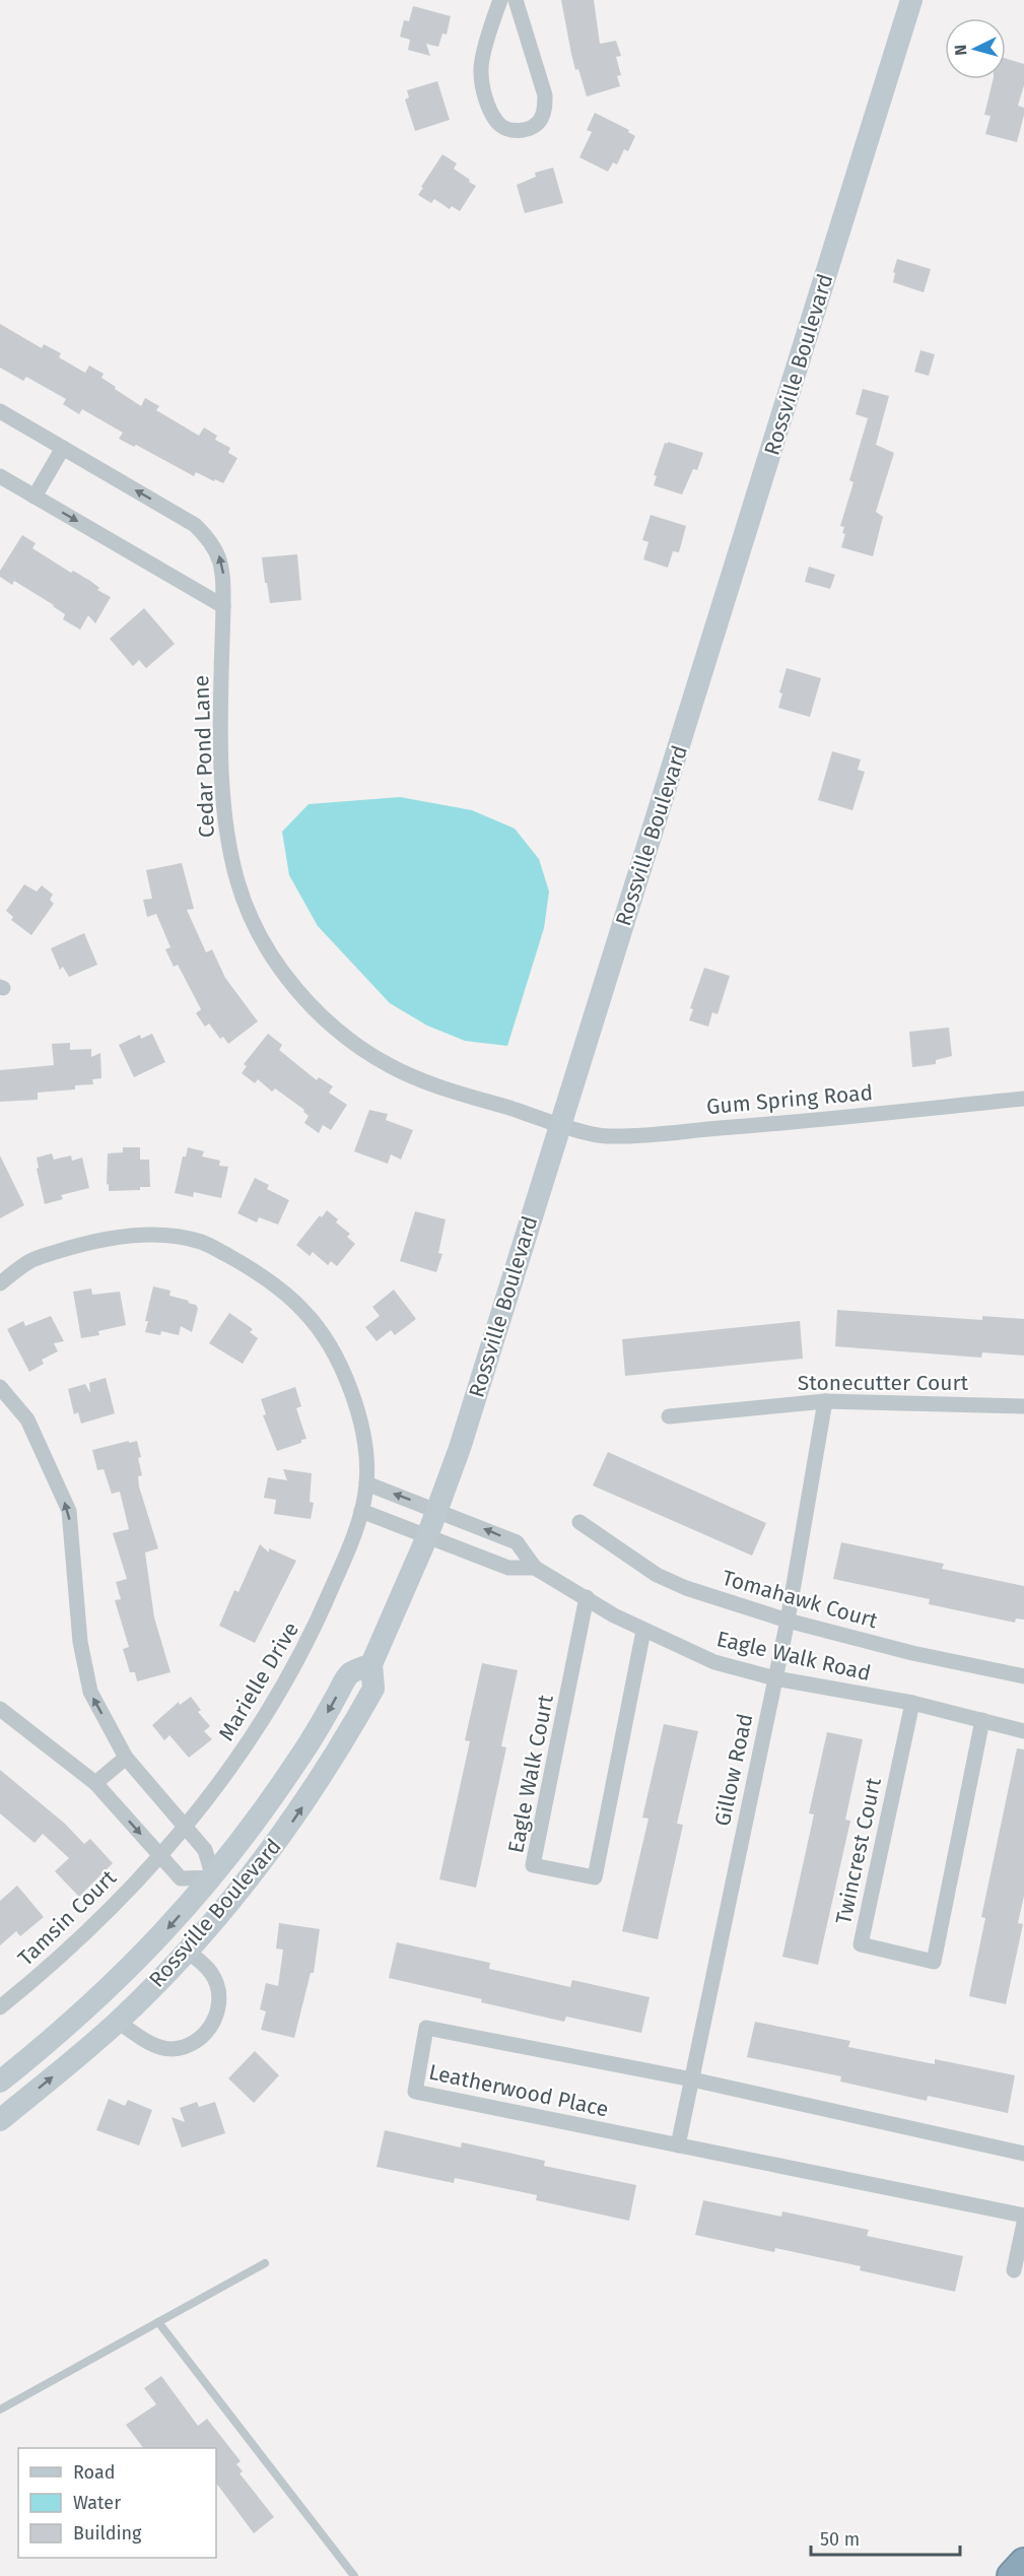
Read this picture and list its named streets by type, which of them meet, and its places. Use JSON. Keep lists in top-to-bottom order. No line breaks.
{"streets":{"main road":["Rossville Boulevard"],"street":["Cedar Pond Lane","Gum Spring Road","Stonecutter Court","Tomahawk Court","Eagle Walk Road","Marielle Drive","Gillow Road","Eagle Walk Court","Twincrest Court","Tamsin Court","Leatherwood Place"]},"crossings":[["Rossville Boulevard","Cedar Pond Lane"],["Rossville Boulevard","Gum Spring Road"],["Rossville Boulevard","Eagle Walk Road"],["Cedar Pond Lane","Gum Spring Road"],["Stonecutter Court","Gillow Road"],["Tomahawk Court","Gillow Road"],["Eagle Walk Road","Gillow Road"],["Eagle Walk Road","Eagle Walk Court"],["Eagle Walk Road","Twincrest Court"],["Marielle Drive","Tamsin Court"],["Gillow Road","Leatherwood Place"]],"legend":["Road","Water","Building"],"scale_bar":"50 m","north":"left"}
